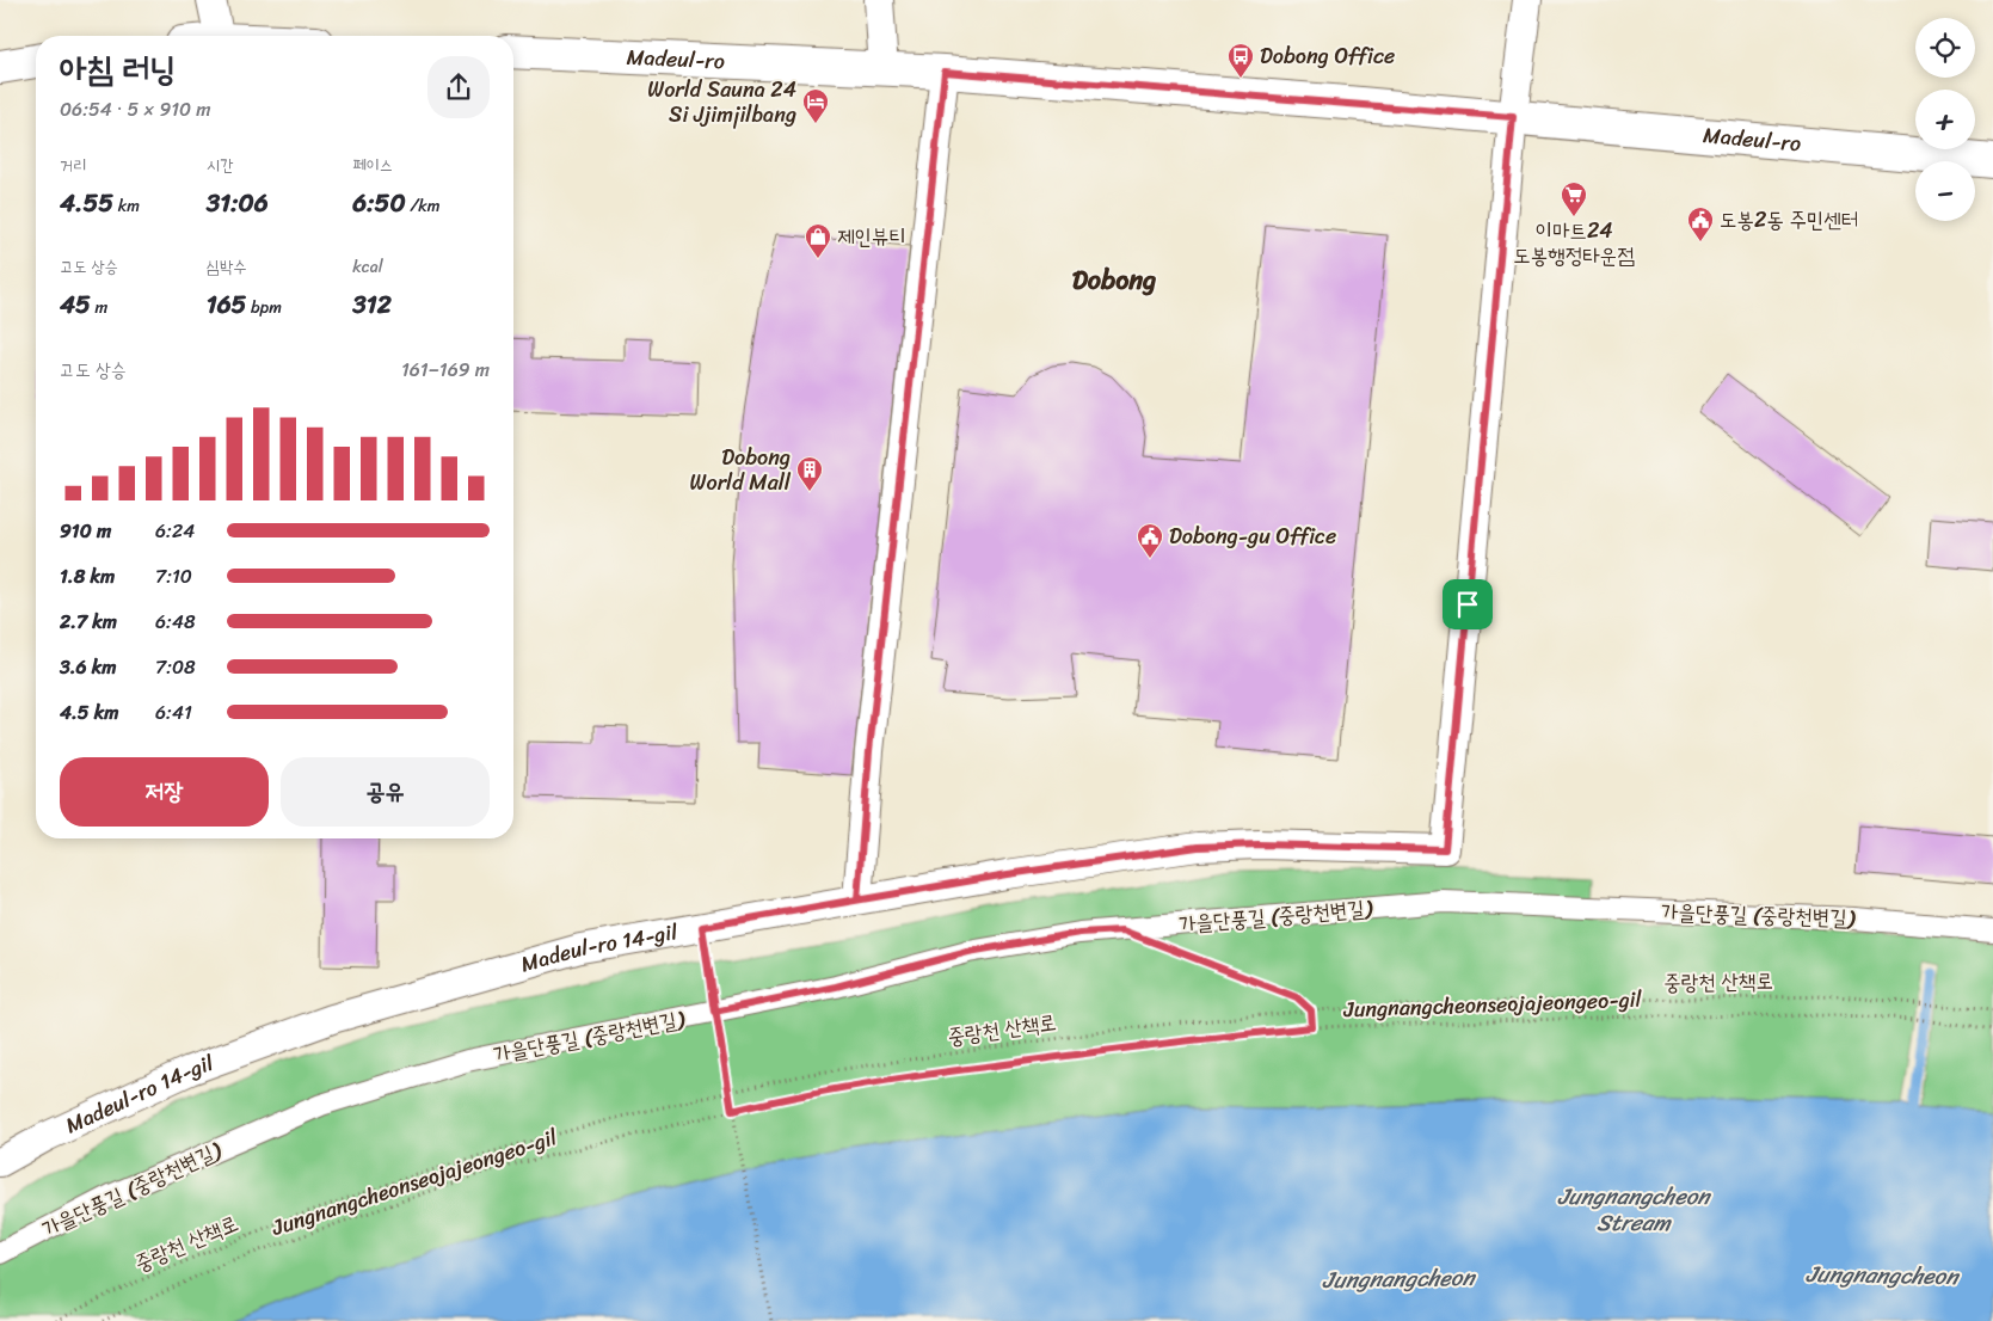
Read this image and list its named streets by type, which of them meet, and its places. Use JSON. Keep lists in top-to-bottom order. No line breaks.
{"streets":{"street":["Madeul-ro","가을단풍길 (중랑천변길)","Madeul-ro 14-gil"],"path":["중랑천 산책로","Jungnangcheonseojajeongeo-gil"]},"crossings":[["Madeul-ro","Madeul-ro 14-gil"]],"districts":["Dobong"],"water":["Jungnangcheon Stream","Jungnangcheon"],"places":{"bus stop":["Dobong Office"],"hotel":["World Sauna 24 Si Jjimjilbang"],"supermarket":["이마트24 도봉행정타운점"],"public building":["도봉2동 주민센터","Dobong-gu Office"],"shop":["제인뷰티"],"building":["Dobong World Mall"]},"page":{"map_buttons":["+","−"],"heading":["아침 러닝","06:54 · 5 × 910 m"],"stats":[["거리","4.55 km"],["시간","31:06"],["페이스","6:50 /km"],["고도 상승","45 m"],["심박수","165 bpm"],["kcal","312"]],"chart":["고도 상승","161–169 m"],"list":[{"name":"910 m","note":"6:24"},{"name":"1.8 km","note":"7:10"},{"name":"2.7 km","note":"6:48"},{"name":"3.6 km","note":"7:08"},{"name":"4.5 km","note":"6:41"}],"buttons":["저장","공유"]}}
